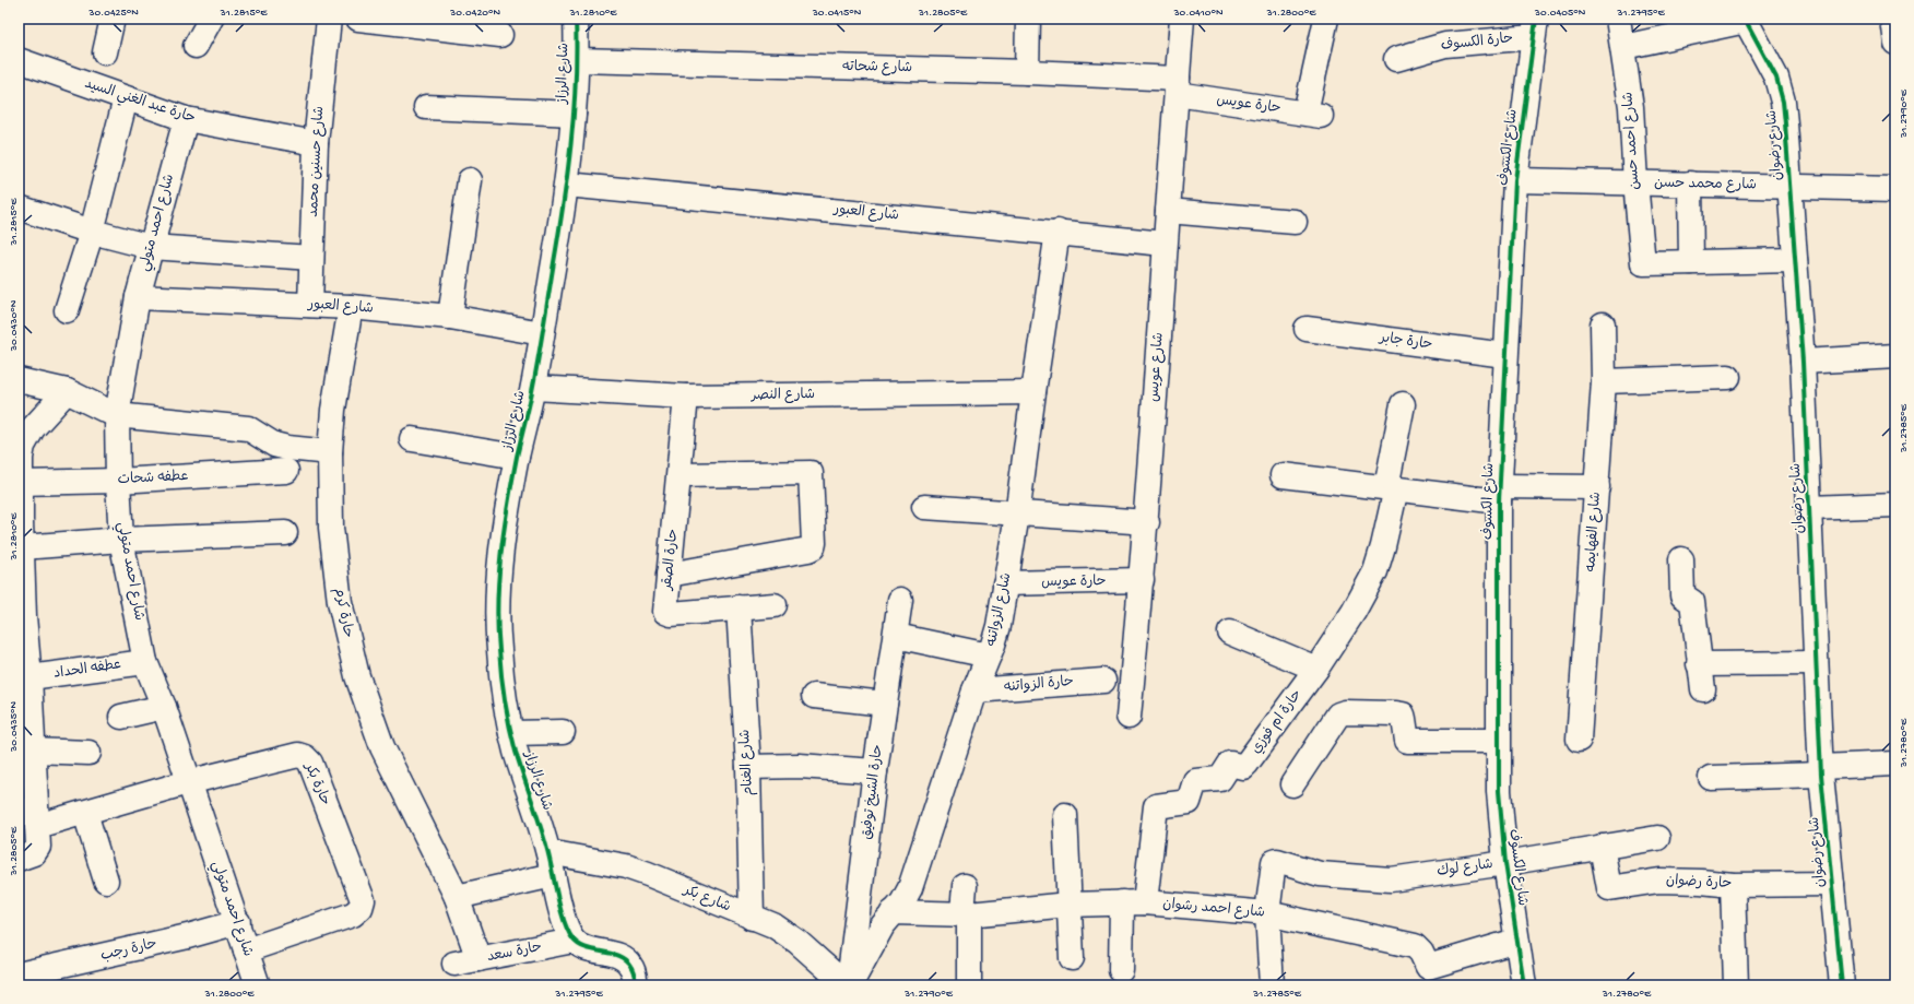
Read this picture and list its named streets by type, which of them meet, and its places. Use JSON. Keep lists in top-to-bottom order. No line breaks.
{"streets":{"street":["حارة الكسوف","شارع شحاته","شارع الرزاز","حارة عبد الغني السيد","حارة عويس","شارع احمد حسن","شارع رضوان","شارع الكسوف","شارع حسنين محمد","شارع محمد حسن","شارع العبور","شارع احمد متولي","حارة جابر","شارع عويس","شارع النصر","عطفه شحات","شارع الفهايمه","حارة الصقر","شارع الزواتنه","حارة كرم","عطفه الحداد","حارة الزواتنه","حارة ام فوزي","شارع الغنام","حارة بكر","حارة الشيخ توفيق","شارع لوك","حارة رضوان","شارع بكر","شارع احمد رشوان","حارة رجب","حارة سعد"]},"crossings":[["حارة الكسوف","شارع الكسوف"],["شارع شحاته","شارع الرزاز"],["شارع شحاته","حارة عويس"],["شارع شحاته","شارع عويس"],["شارع الرزاز","شارع العبور"],["شارع الرزاز","شارع النصر"],["شارع الرزاز","شارع بكر"],["شارع الرزاز","حارة سعد"],["حارة عبد الغني السيد","شارع حسنين محمد"],["حارة عبد الغني السيد","شارع احمد متولي"],["حارة عويس","شارع عويس"],["حارة عويس","شارع الزواتنه"],["شارع احمد حسن","شارع محمد حسن"],["شارع رضوان","شارع محمد حسن"],["شارع رضوان","حارة رضوان"],["شارع الكسوف","شارع محمد حسن"],["شارع الكسوف","حارة جابر"],["شارع الكسوف","شارع لوك"],["شارع الكسوف","شارع احمد رشوان"],["شارع حسنين محمد","شارع العبور"],["شارع العبور","شارع احمد متولي"],["شارع العبور","شارع عويس"],["شارع العبور","شارع الزواتنه"],["شارع العبور","حارة كرم"],["شارع احمد متولي","عطفه شحات"],["شارع احمد متولي","عطفه الحداد"],["شارع احمد متولي","حارة بكر"],["شارع احمد متولي","حارة رجب"],["شارع النصر","حارة الصقر"],["شارع النصر","شارع الزواتنه"],["حارة الصقر","شارع الغنام"],["شارع الزواتنه","حارة الزواتنه"],["شارع الزواتنه","حارة الشيخ توفيق"],["شارع الزواتنه","شارع بكر"],["شارع الزواتنه","شارع احمد رشوان"],["حارة كرم","حارة سعد"],["حارة ام فوزي","شارع احمد رشوان"],["شارع الغنام","شارع بكر"],["حارة الشيخ توفيق","شارع بكر"],["شارع لوك","حارة رضوان"],["شارع لوك","شارع احمد رشوان"]],"coordinates":["30.0425°N","31.2815°E","30.0420°N","31.2810°E","30.0415°N","31.2805°E","30.0410°N","31.2800°E","30.0405°N","31.2795°E","31.2790°E","30.0430°N","31.2785°E","30.0435°N","31.2780°E"]}
